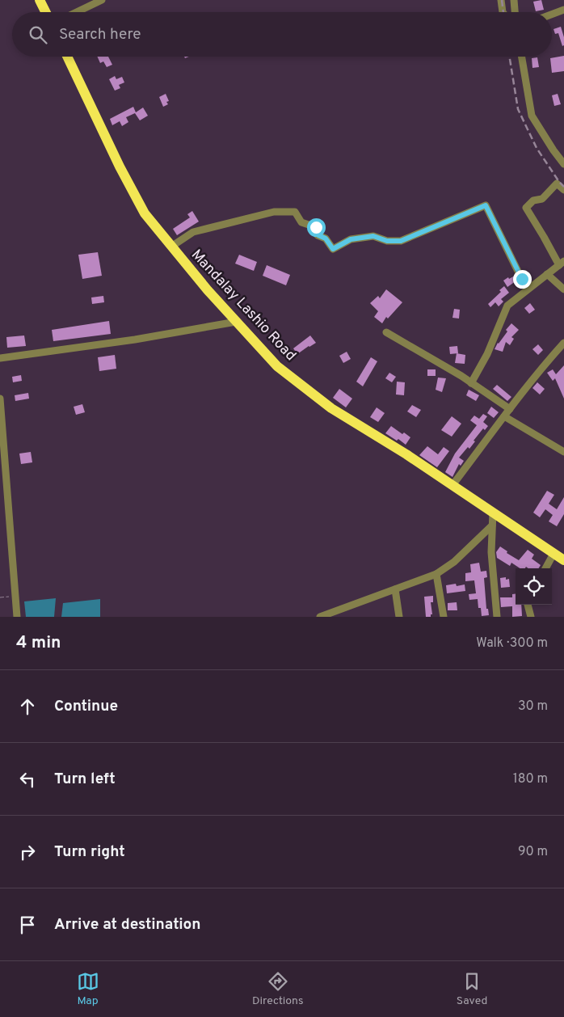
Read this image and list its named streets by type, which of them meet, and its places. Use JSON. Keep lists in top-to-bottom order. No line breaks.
{"streets":{"highway":["Mandalay Lashio Road"]},"page":{"search":"Search here","heading":["4 min","Walk · 300 m"],"list":[["Continue","30 m"],["Turn left","180 m"],["Turn right","90 m"],"Arrive at destination"],"nav":["Map","Directions","Saved"]}}
